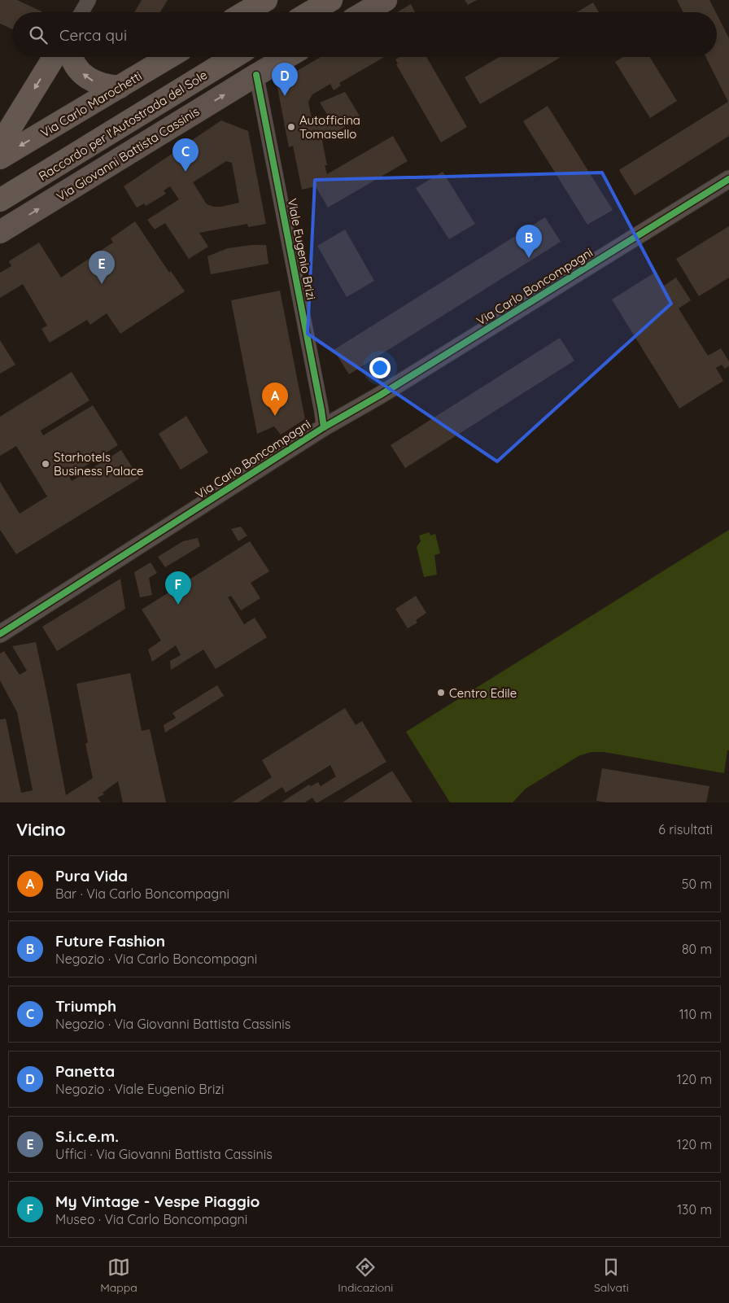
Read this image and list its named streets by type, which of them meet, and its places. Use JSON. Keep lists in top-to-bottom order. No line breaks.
{"streets":{"highway":["Via Carlo Marochetti","Raccordo per l'Autostrada del Sole"],"main road":["Via Giovanni Battista Cassinis"],"street":["Viale Eugenio Brizi","Via Carlo Boncompagni"]},"crossings":[["Via Giovanni Battista Cassinis","Viale Eugenio Brizi"],["Viale Eugenio Brizi","Via Carlo Boncompagni"]],"one_way":["Via Carlo Marochetti","Via Giovanni Battista Cassinis"],"places":["Autofficina Tomasello","Starhotels Business Palace","Centro Edile"],"page":{"search":"Cerca qui","pins":["D","C","B","E","A","F"],"heading":["Vicino","6 risultati"],"list":[{"mark":"A","name":"Pura Vida","note":"Bar · Via Carlo Boncompagni","value":"50 m"},{"mark":"B","name":"Future Fashion","note":"Negozio · Via Carlo Boncompagni","value":"80 m"},{"mark":"C","name":"Triumph","note":"Negozio · Via Giovanni Battista Cassinis","value":"110 m"},{"mark":"D","name":"Panetta","note":"Negozio · Viale Eugenio Brizi","value":"120 m"},{"mark":"E","name":"S.i.c.e.m.","note":"Uffici · Via Giovanni Battista Cassinis","value":"120 m"},{"mark":"F","name":"My Vintage - Vespe Piaggio","note":"Museo · Via Carlo Boncompagni","value":"130 m"}],"nav":["Mappa","Indicazioni","Salvati"]}}
